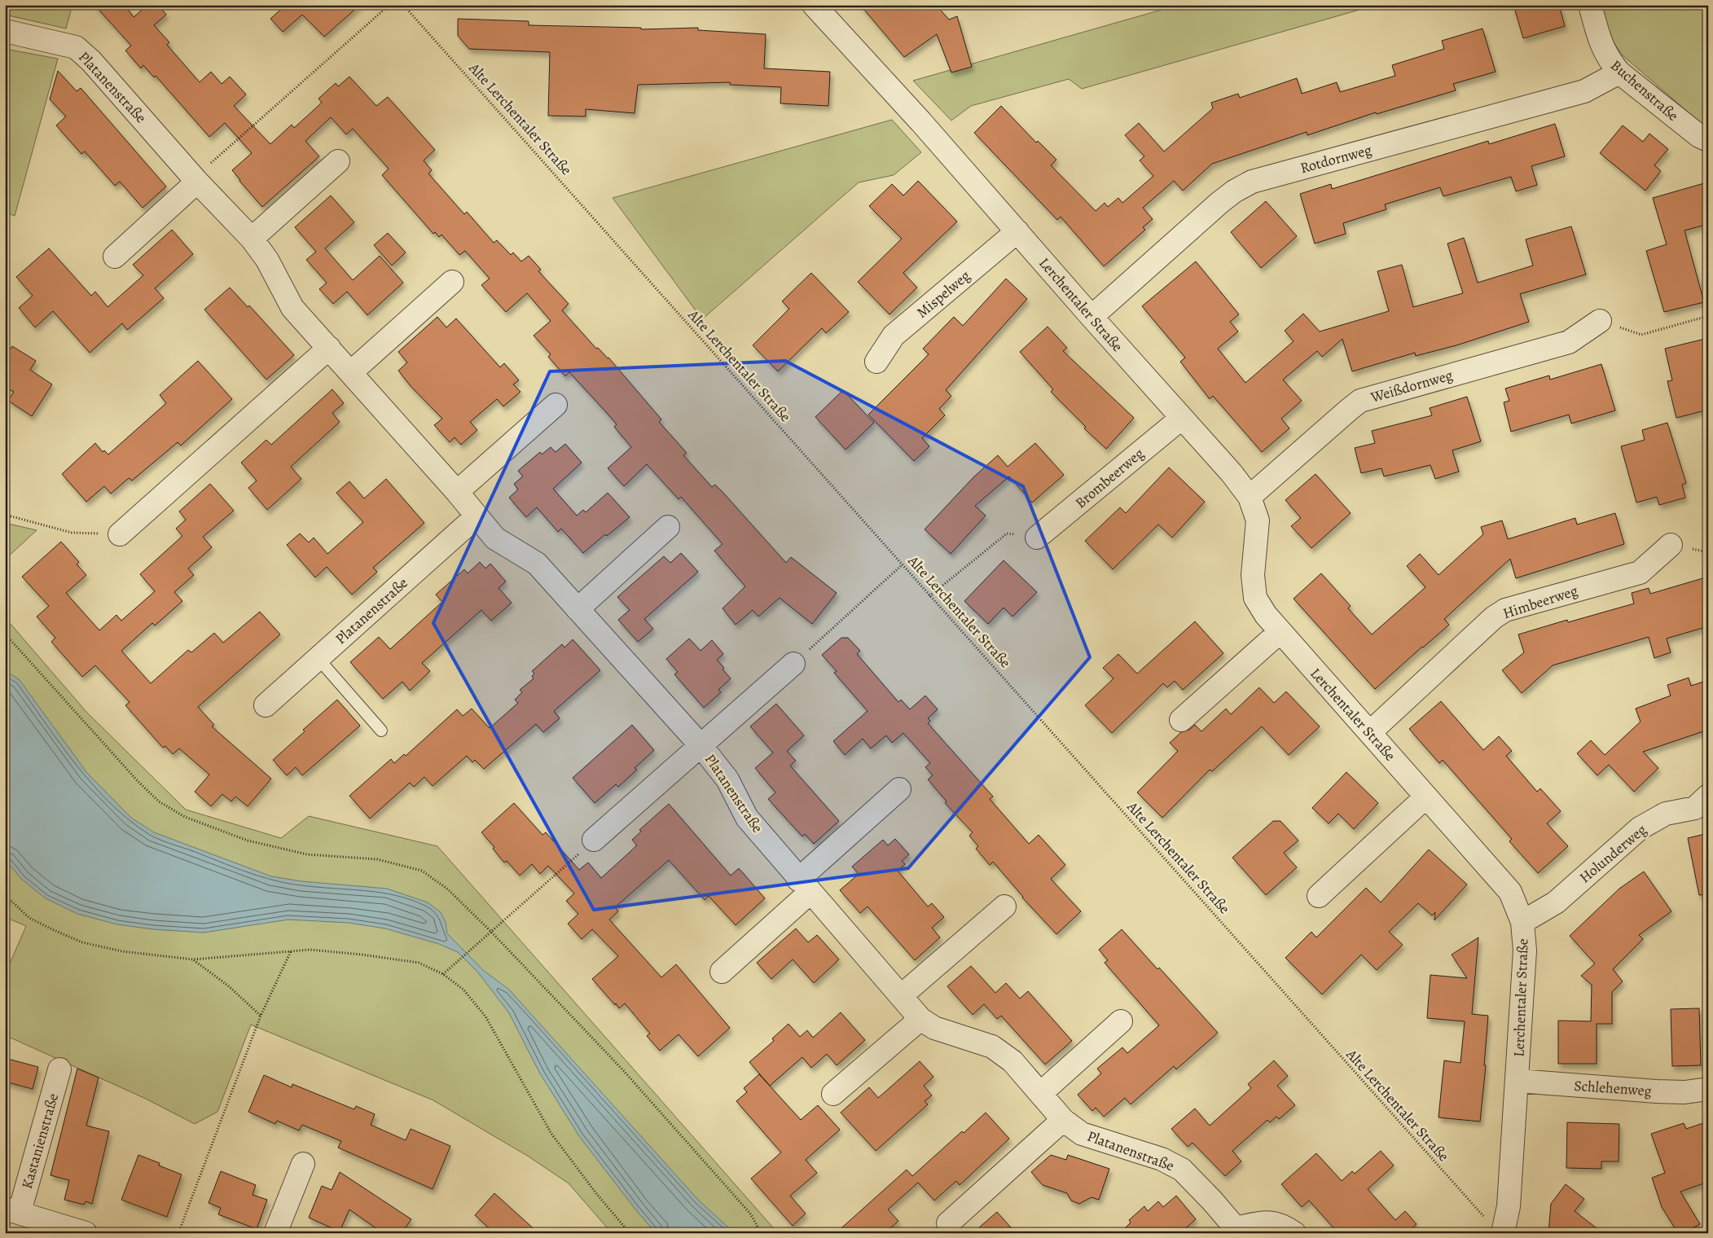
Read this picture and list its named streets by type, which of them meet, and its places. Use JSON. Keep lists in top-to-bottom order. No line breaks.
{"streets":{"street":["Platanenstraße","Buchenstraße","Rotdornweg","Mispelweg","Lerchentaler Straße","Weißdornweg","Brombeerweg","Himbeerweg","Holunderweg","Schlehenweg","Kastanienstraße"],"path":["Alte Lerchentaler Straße"]},"crossings":[["Buchenstraße","Rotdornweg"],["Alte Lerchentaler Straße","Lerchentaler Straße"],["Rotdornweg","Lerchentaler Straße"],["Mispelweg","Lerchentaler Straße"],["Lerchentaler Straße","Weißdornweg"],["Lerchentaler Straße","Brombeerweg"],["Lerchentaler Straße","Himbeerweg"],["Lerchentaler Straße","Holunderweg"],["Lerchentaler Straße","Schlehenweg"]]}
